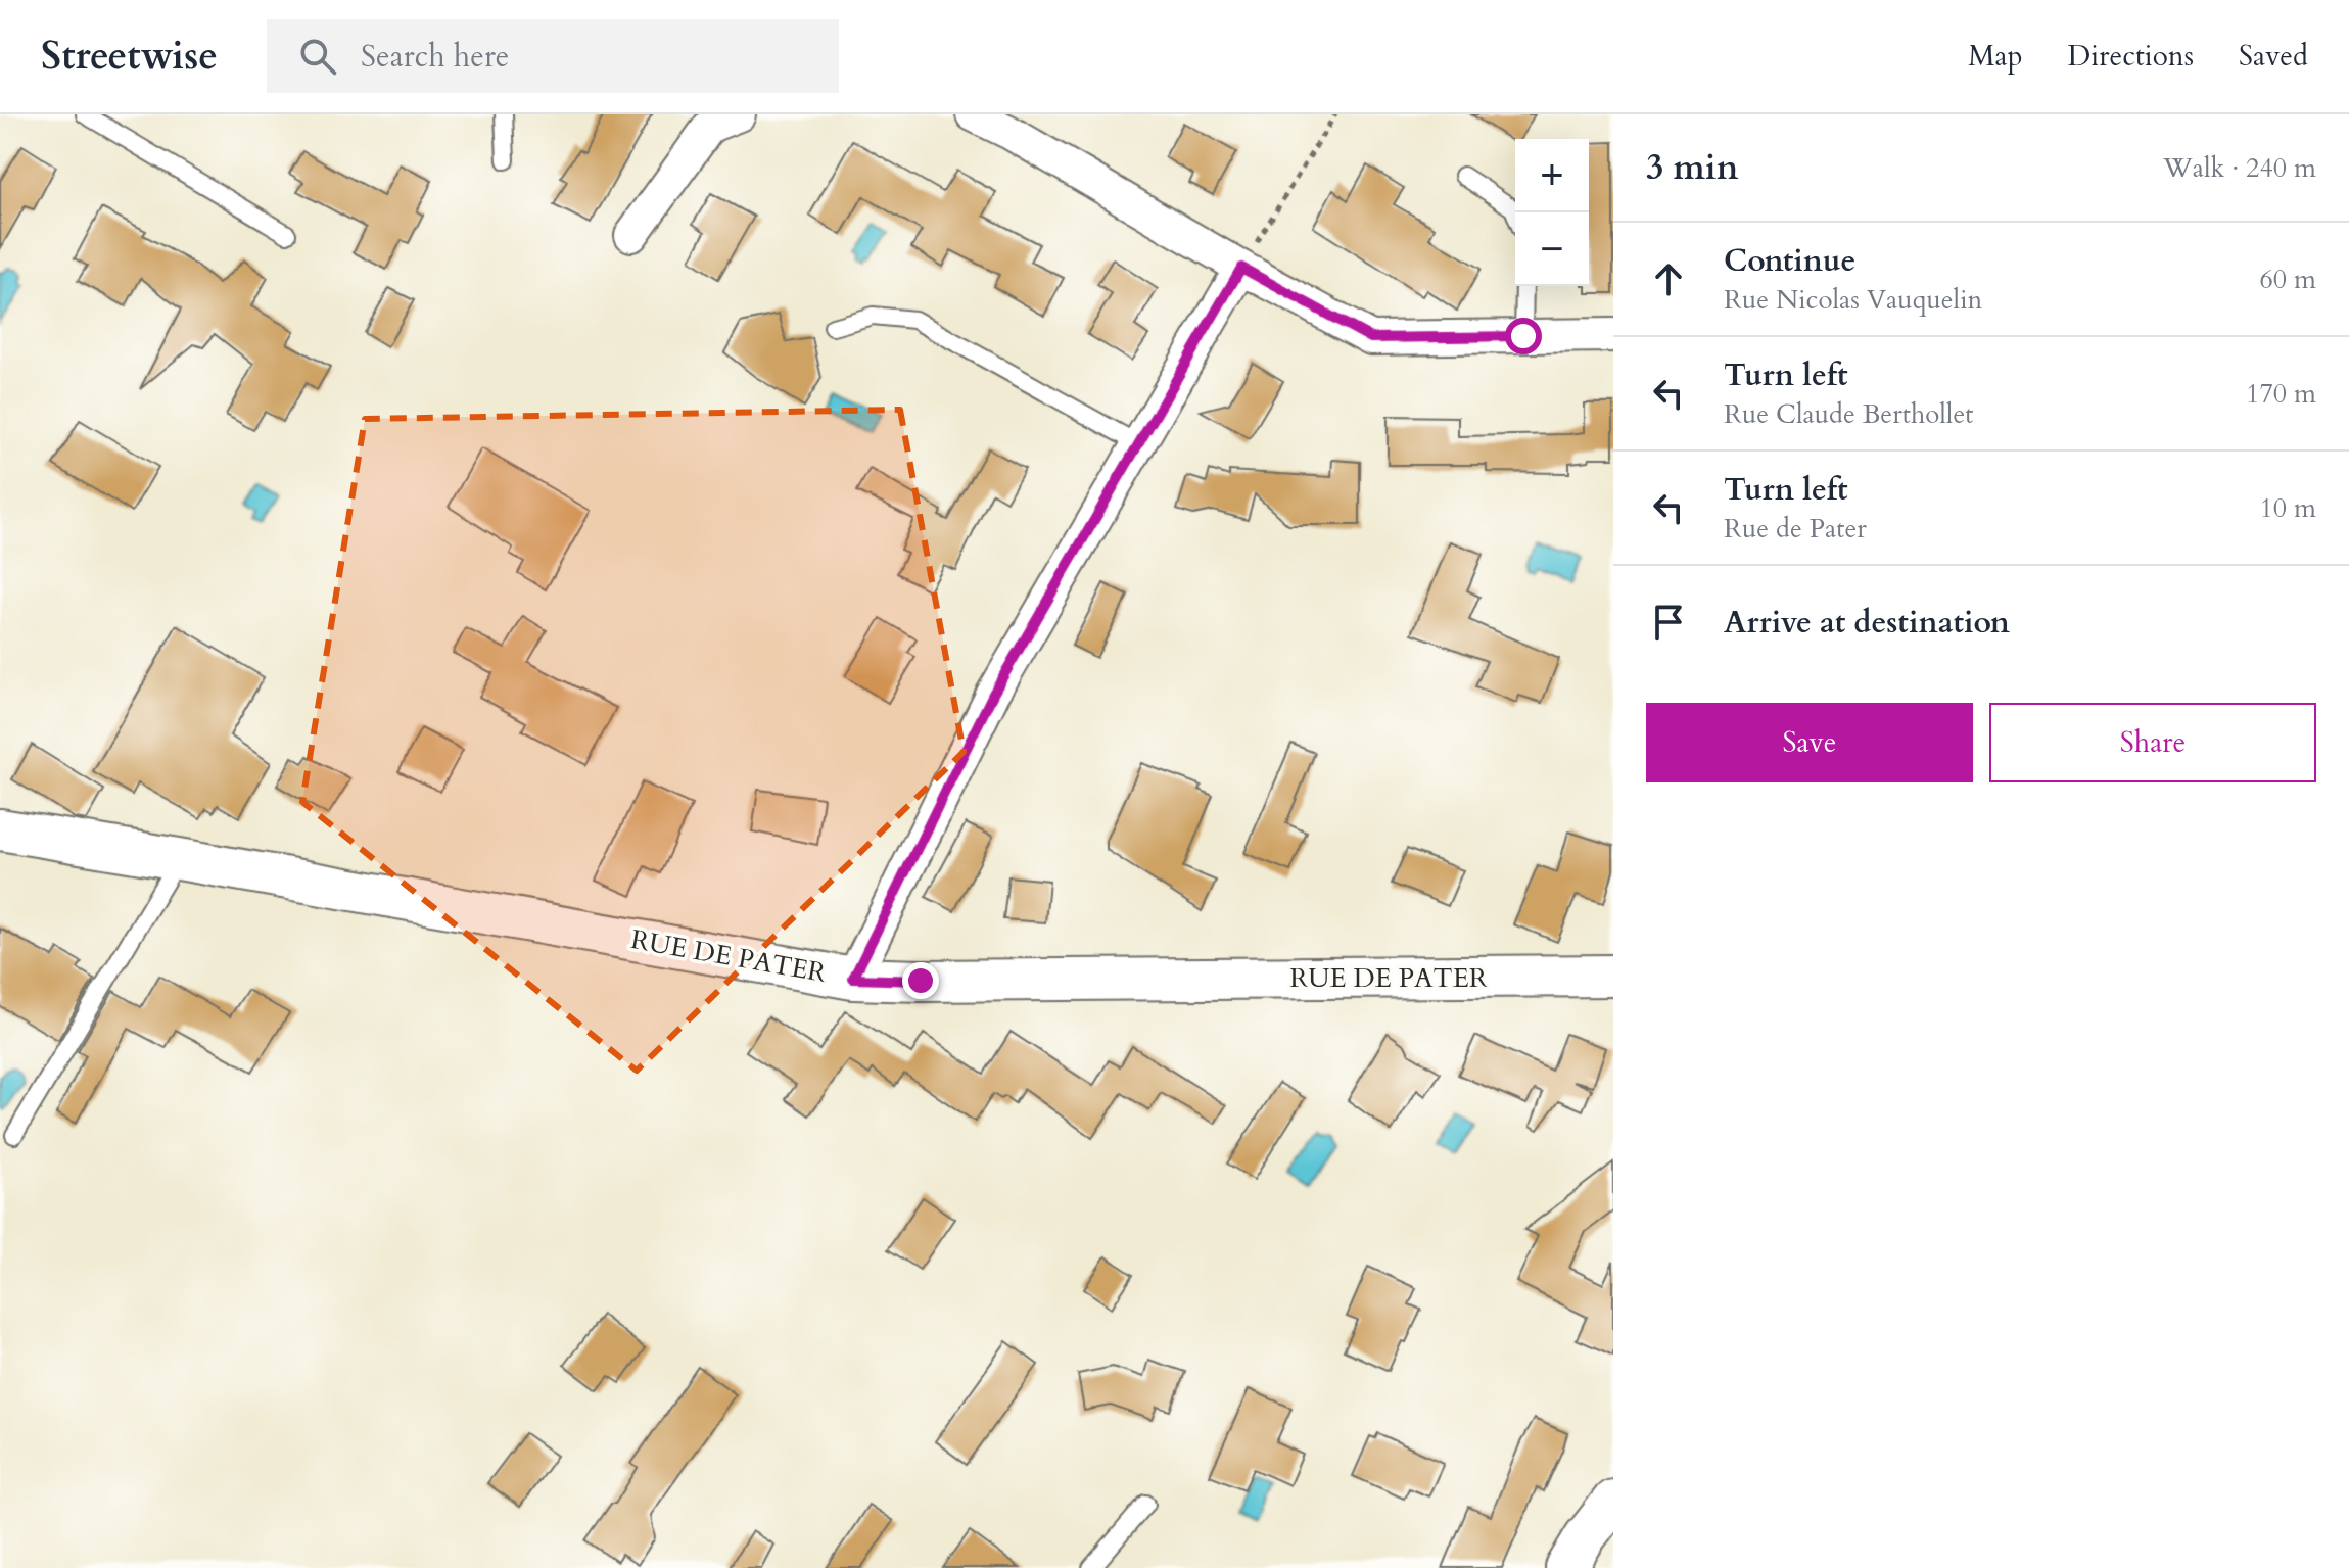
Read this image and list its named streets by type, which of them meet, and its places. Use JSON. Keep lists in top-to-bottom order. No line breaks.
{"streets":{"street":["RUE DE PATER"]},"page":{"header":"Streetwise","search":"Search here","nav":["Map","Directions","Saved"],"heading":["3 min","Walk · 240 m"],"map_buttons":["+","−"],"list":[["Continue","Rue Nicolas Vauquelin","60 m"],["Turn left","Rue Claude Berthollet","170 m"],["Turn left","Rue de Pater","10 m"],"Arrive at destination"],"buttons":["Save","Share"]}}
